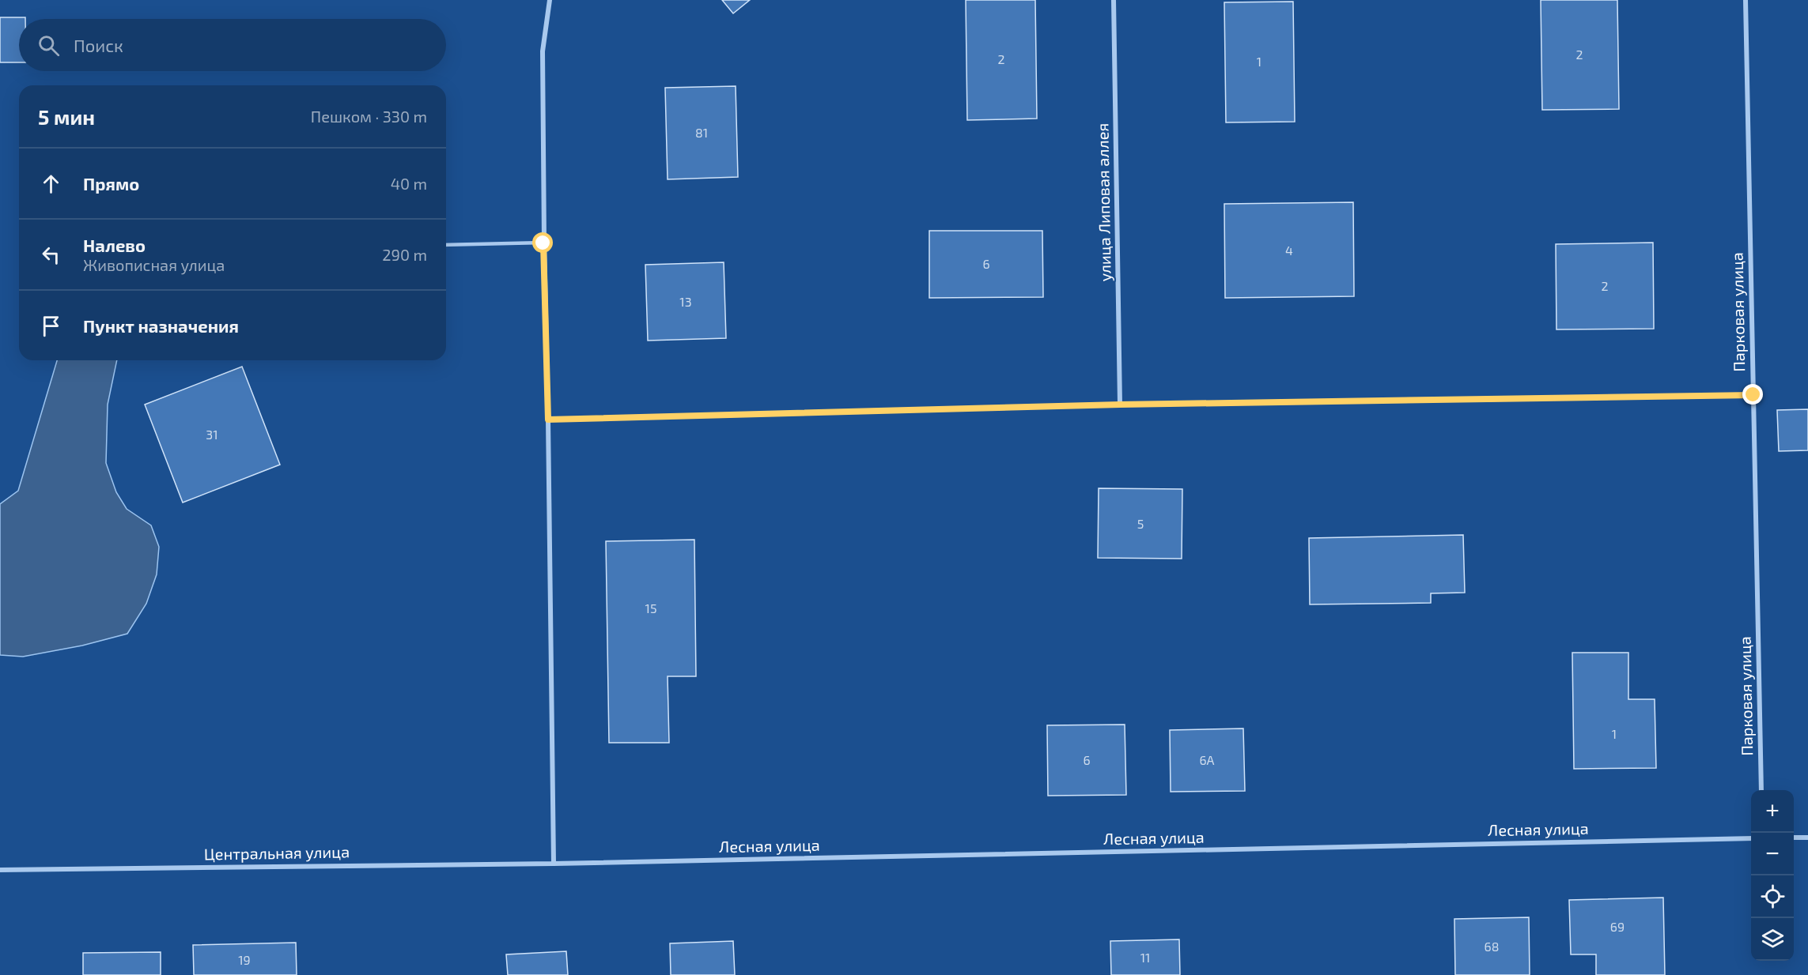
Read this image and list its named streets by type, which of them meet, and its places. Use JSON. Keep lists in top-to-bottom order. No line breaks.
{"streets":{"street":["улица Липовая аллея","Парковая улица","Лесная улица","Центральная улица"]},"crossings":[["Лесная улица","Центральная улица"]],"house_numbers":["2","2","1","81","4","6","2","13","31","5","15","1","6","6А","69","68","11","19"],"page":{"search":"Поиск","heading":["5 мин","Пешком · 330 m"],"list":[["Прямо","40 m"],["Налево","Живописная улица","290 m"],"Пункт назначения"],"map_buttons":["+","−"]}}
